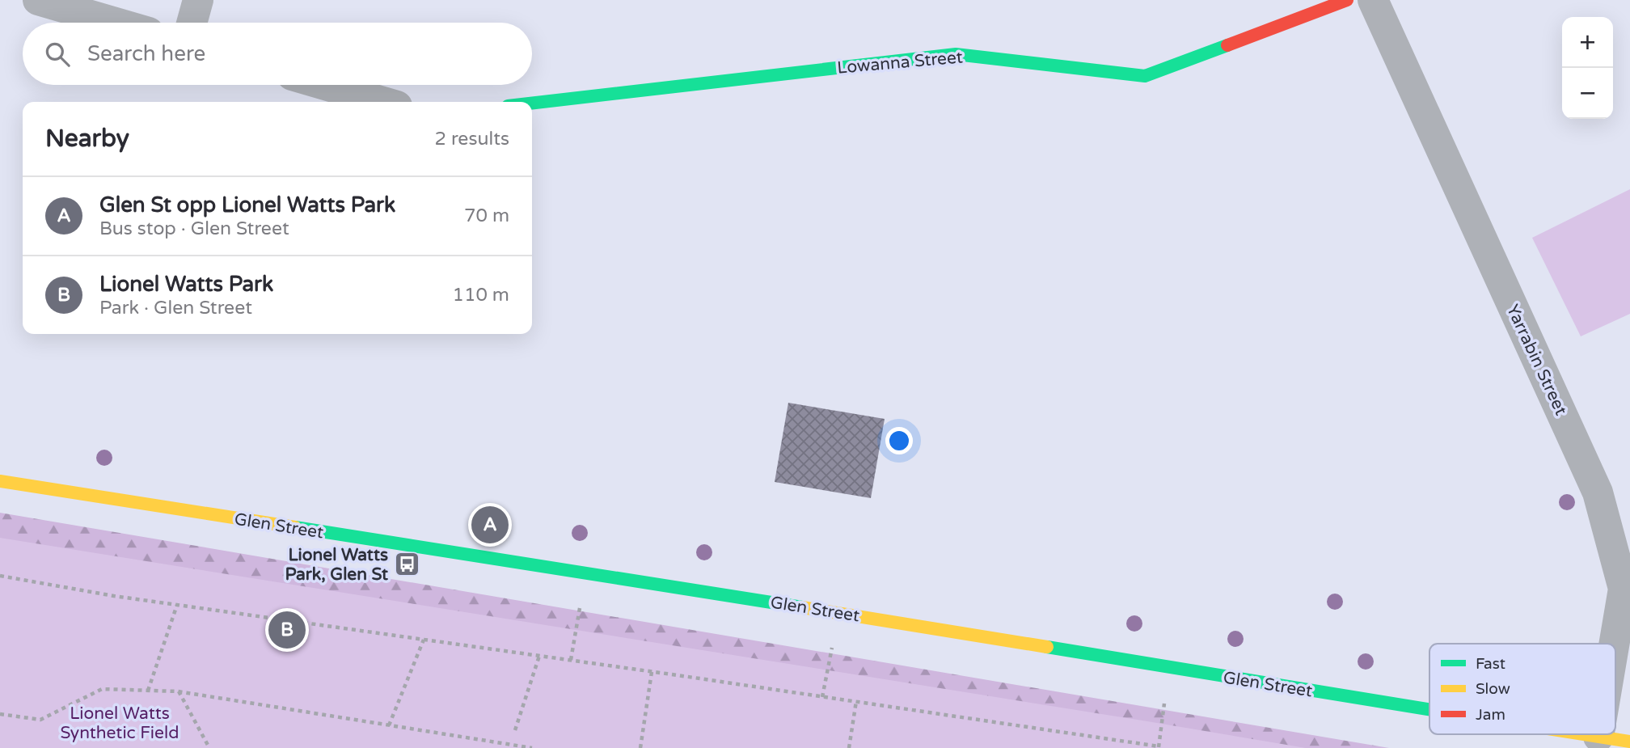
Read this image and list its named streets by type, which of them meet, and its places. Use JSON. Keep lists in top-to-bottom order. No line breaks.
{"streets":{"street":["Lowanna Street","Yarrabin Street","Glen Street"]},"crossings":[["Yarrabin Street","Glen Street"]],"parks":["Lionel Watts Synthetic Field"],"places":{"bus stop":["Lionel Watts Park, Glen St"]},"legend":["Fast","Slow","Jam"],"page":{"map_buttons":["+","−"],"search":"Search here","heading":["Nearby","2 results"],"list":[{"mark":"A","name":"Glen St opp Lionel Watts Park","note":"Bus stop · Glen Street","value":"70 m"},{"mark":"B","name":"Lionel Watts Park","note":"Park · Glen Street","value":"110 m"}],"pins":["A","B"]}}
